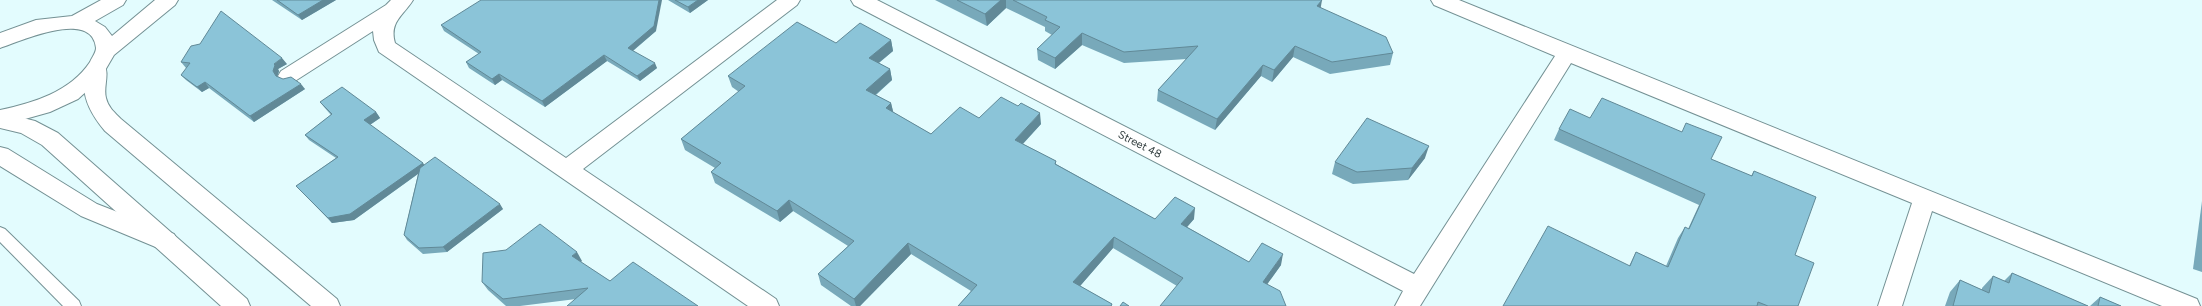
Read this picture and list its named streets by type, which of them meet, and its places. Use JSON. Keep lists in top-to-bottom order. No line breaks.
{"streets":{"street":["Street 48"]}}
